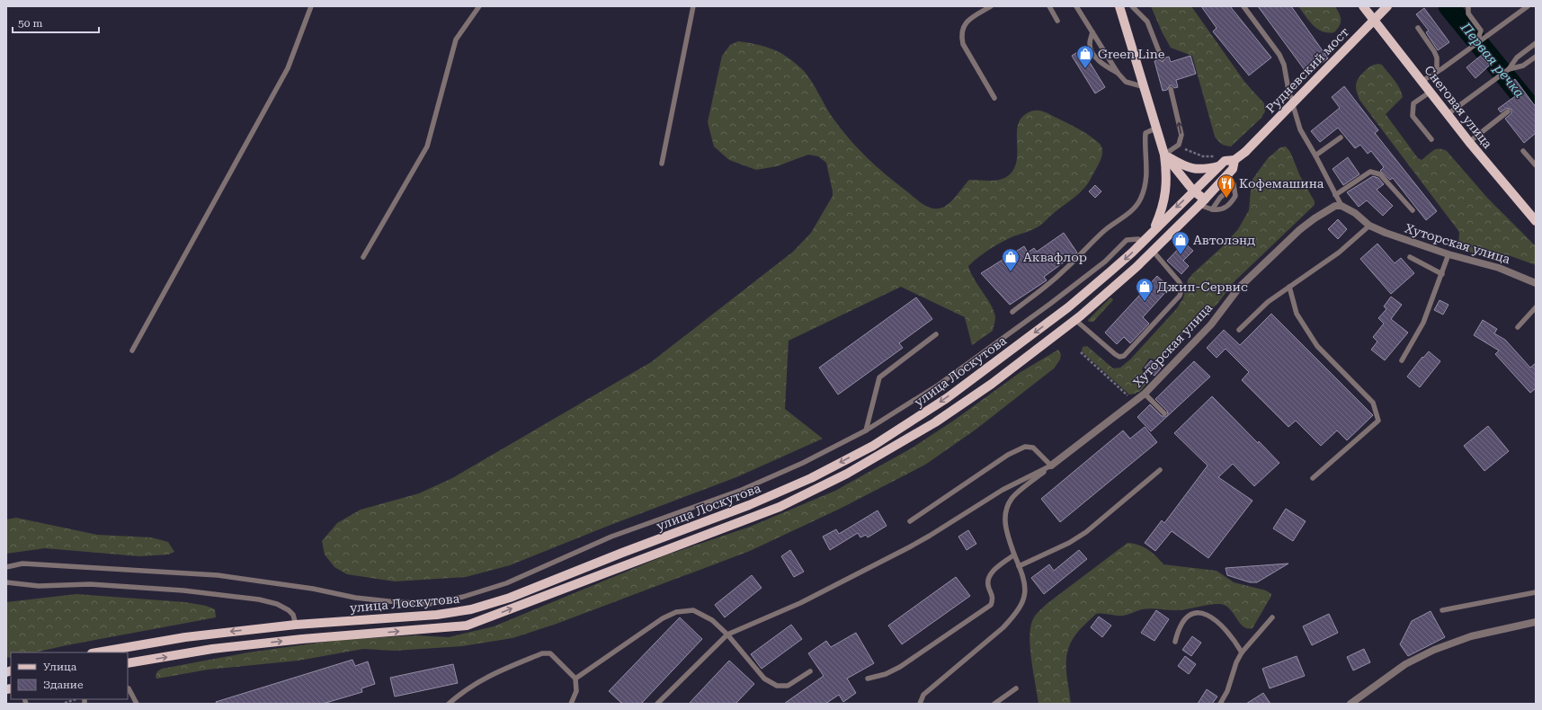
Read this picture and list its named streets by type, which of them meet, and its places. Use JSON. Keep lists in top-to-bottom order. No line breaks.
{"streets":{"main road":["Рудневский мост","Снеговая улица","улица Лоскутова"],"street":["Хуторская улица"]},"crossings":[["Рудневский мост","улица Лоскутова"]],"water":["Первая речка"],"places":{"shop":["Green Line","Автолэнд","Аквафлор","Джип-Сервис"],"restaurant":["Кофемашина"]},"legend":["Улица","Здание"],"scale_bar":"50 m"}
